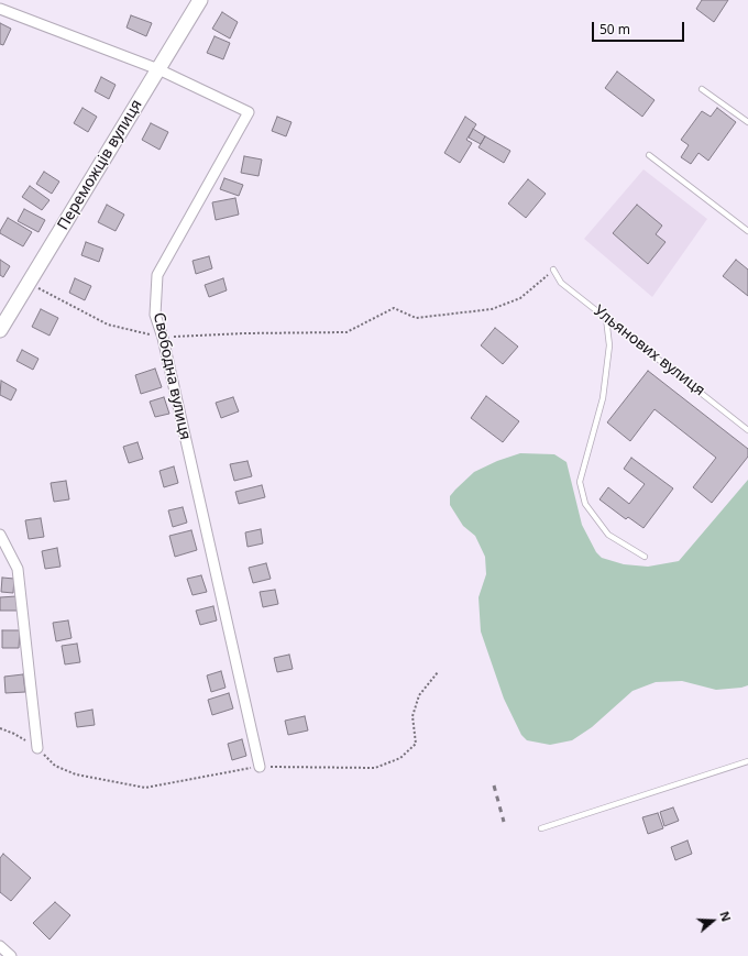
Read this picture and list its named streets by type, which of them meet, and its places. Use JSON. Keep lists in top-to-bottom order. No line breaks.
{"streets":{"main road":["Переможців вулиця"],"street":["Свободна вулиця"],"lane":["Ульянових вулиця"]},"crossings":[["Переможців вулиця","Свободна вулиця"]],"scale_bar":"50 m","north":"right"}
